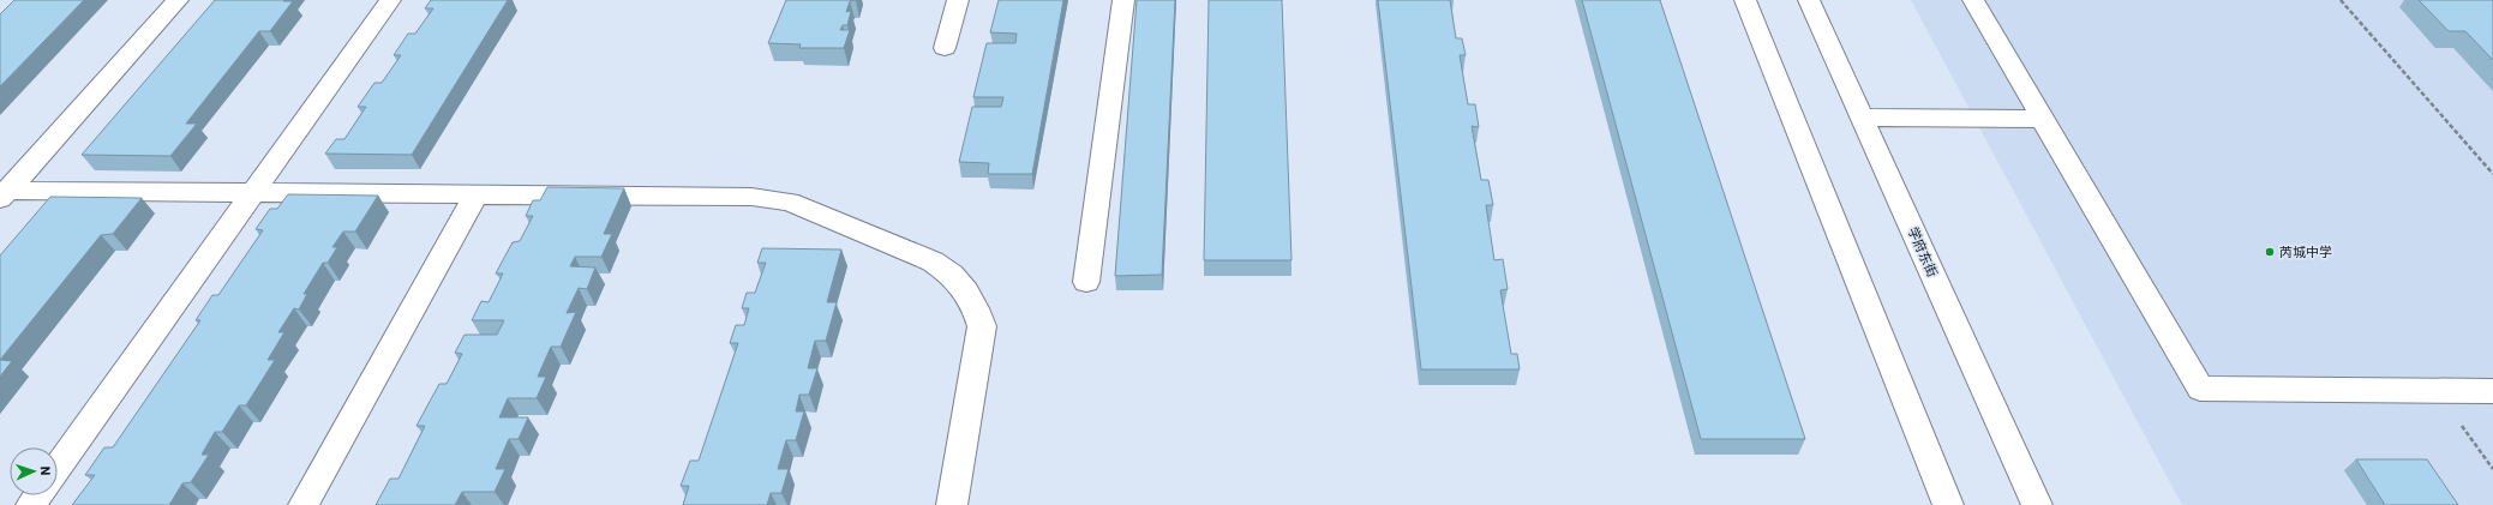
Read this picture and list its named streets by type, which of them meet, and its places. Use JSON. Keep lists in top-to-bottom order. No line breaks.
{"streets":{"street":["学府东街"]},"places":["芮城中学"],"north":"right"}
